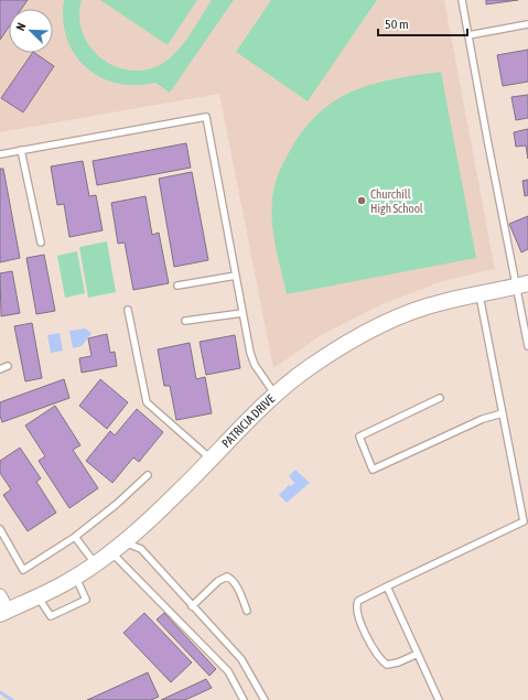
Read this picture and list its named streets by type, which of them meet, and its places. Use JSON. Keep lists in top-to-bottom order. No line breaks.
{"streets":{"street":["PATRICIA DRIVE"]},"places":["Churchill High School"],"scale_bar":"50 m","north":"top left"}
